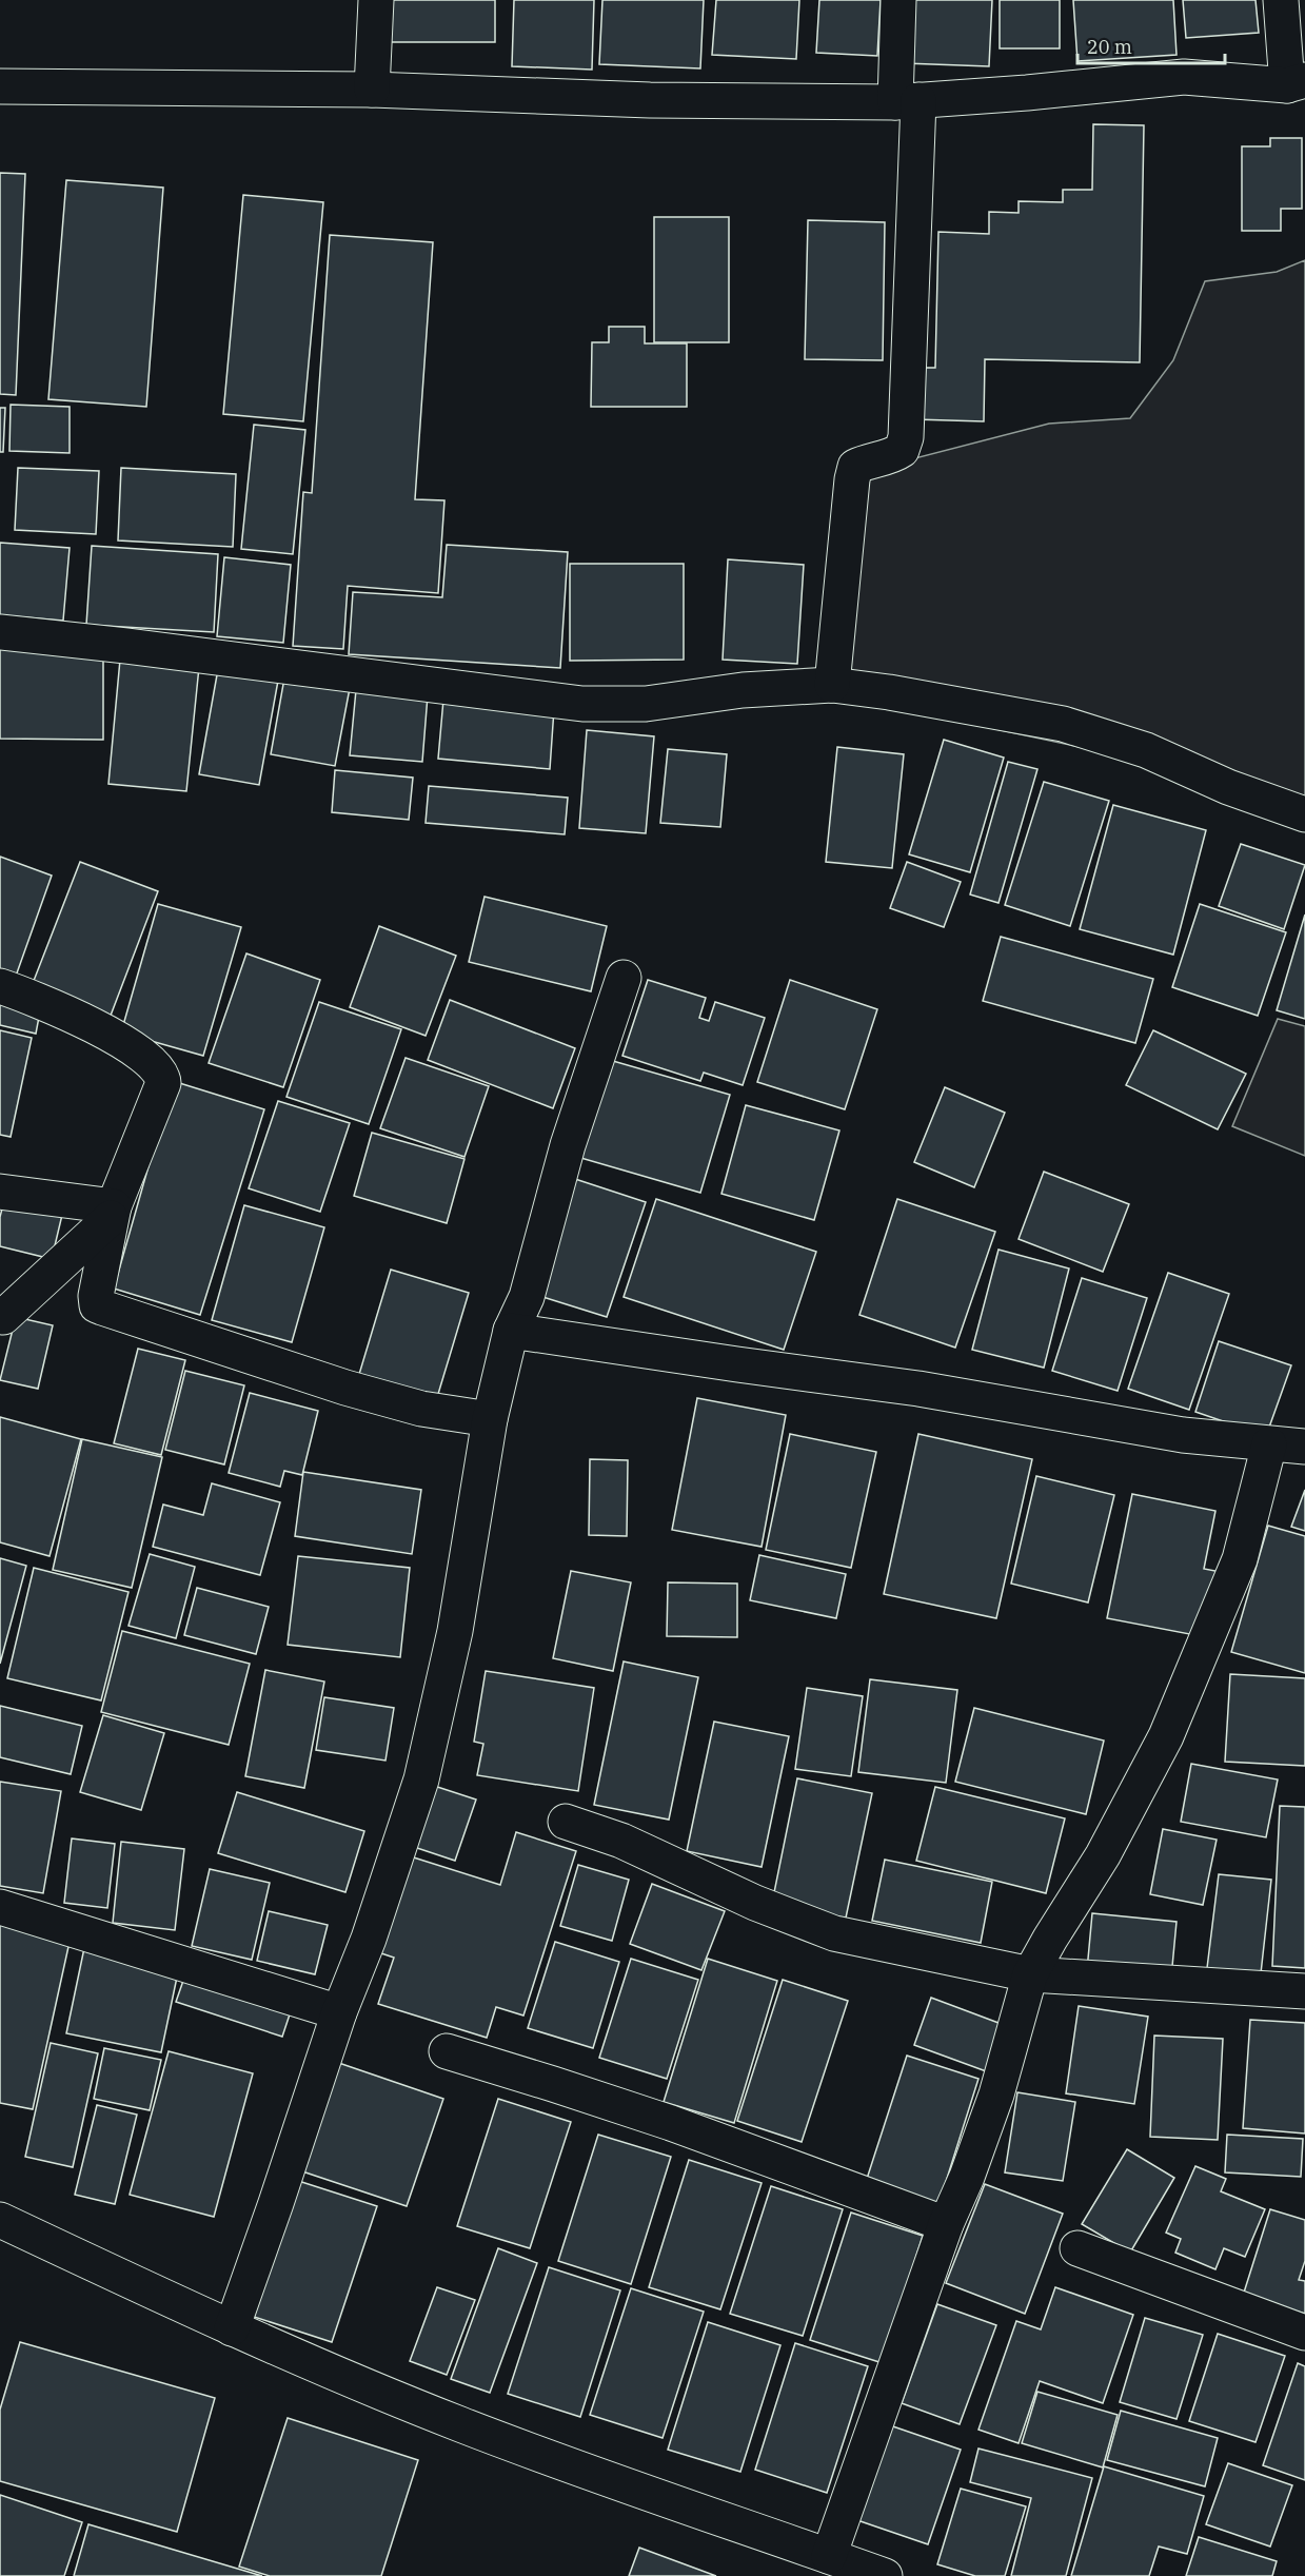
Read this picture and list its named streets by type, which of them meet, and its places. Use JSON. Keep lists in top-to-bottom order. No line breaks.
{"scale_bar":"20 m"}
